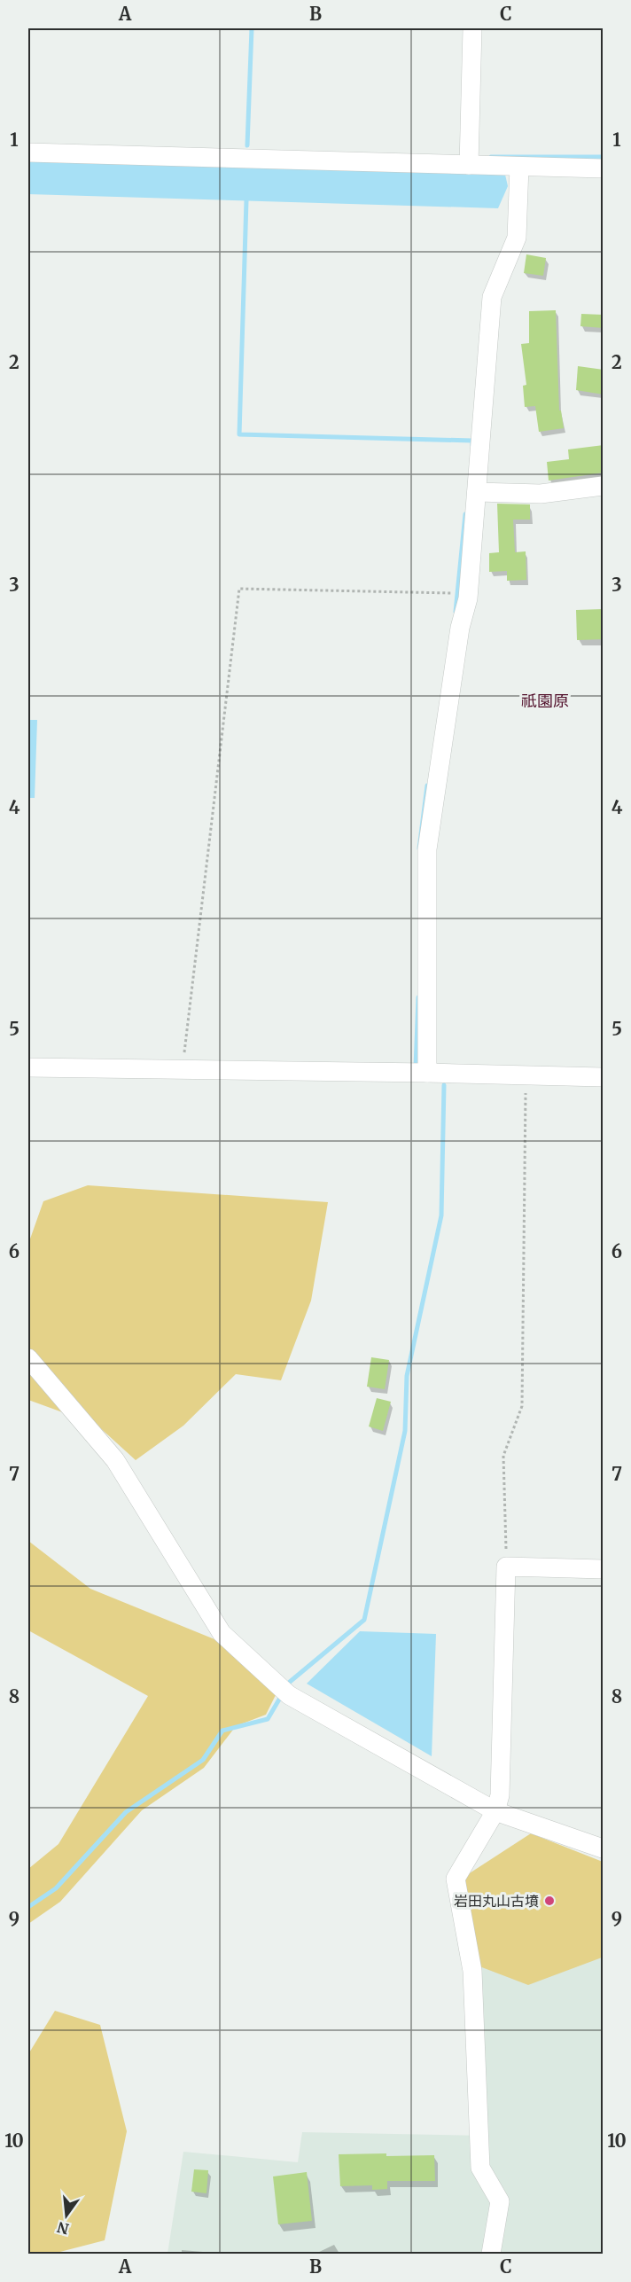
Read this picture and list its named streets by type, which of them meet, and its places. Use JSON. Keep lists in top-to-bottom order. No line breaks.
{"districts":["祇園原"],"places":["岩田丸山古墳"],"north":"bottom","grid":{"columns":["A","B","C"],"rows":["1","2","3","4","5","6","7","8","9","10"]}}
